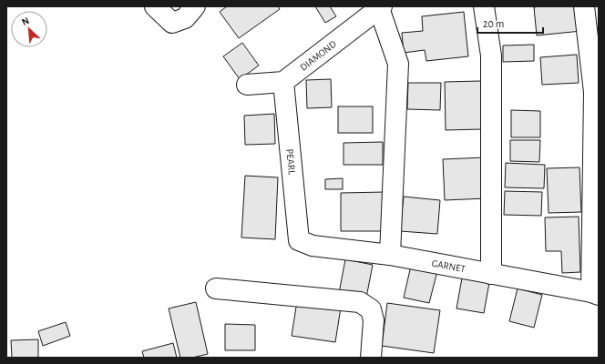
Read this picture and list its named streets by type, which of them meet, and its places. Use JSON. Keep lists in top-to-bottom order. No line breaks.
{"streets":{"street":["DIAMOND","PEARL","GARNET"]},"crossings":[["DIAMOND","PEARL"],["PEARL","GARNET"]],"scale_bar":"20 m","north":"top left"}
